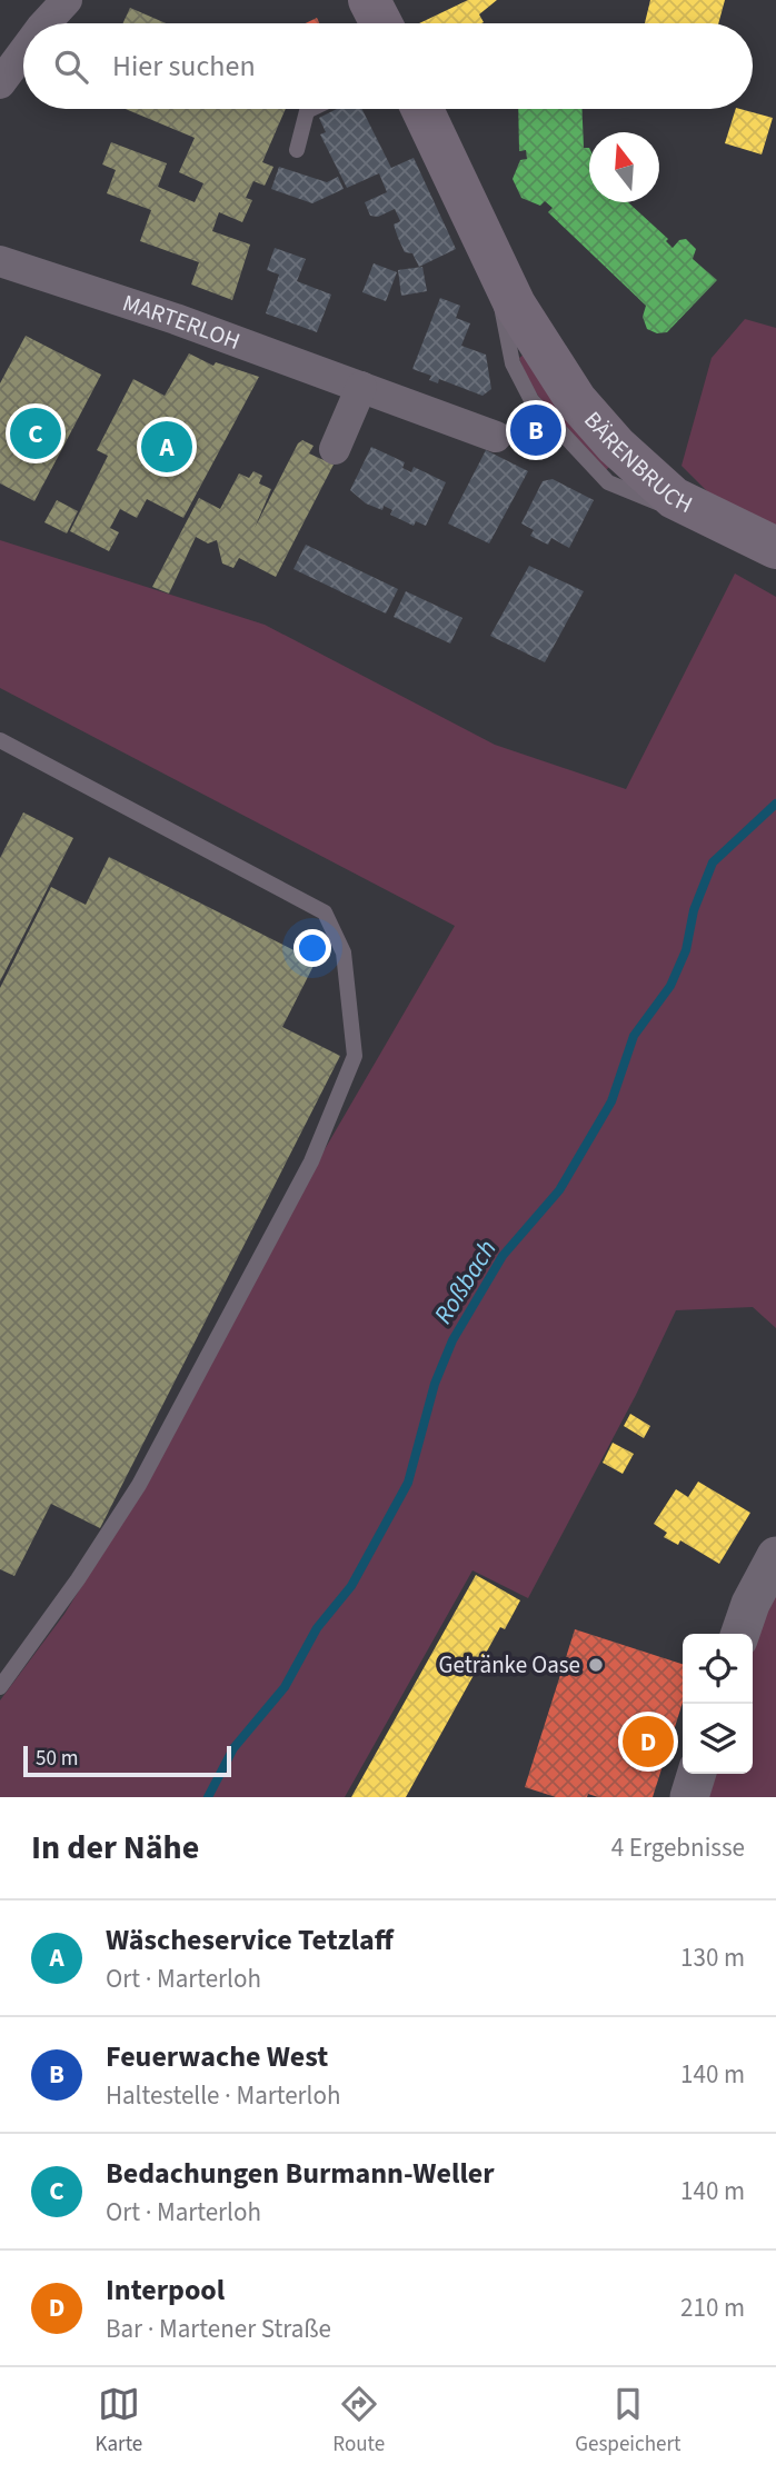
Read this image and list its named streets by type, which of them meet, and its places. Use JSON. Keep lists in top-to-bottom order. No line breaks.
{"streets":{"main road":["BÄRENBRUCH"],"street":["MARTERLOH"]},"water":["Roßbach"],"places":["Getränke Oase"],"scale_bar":"50 m","north":"top","page":{"search":"Hier suchen","pins":["B","C","A","D"],"scale":"50 m","heading":["In der Nähe","4 Ergebnisse"],"list":[{"mark":"A","name":"Wäscheservice Tetzlaff","note":"Ort · Marterloh","value":"130 m"},{"mark":"B","name":"Feuerwache West","note":"Haltestelle · Marterloh","value":"140 m"},{"mark":"C","name":"Bedachungen Burmann-Weller","note":"Ort · Marterloh","value":"140 m"},{"mark":"D","name":"Interpool","note":"Bar · Martener Straße","value":"210 m"}],"nav":["Karte","Route","Gespeichert"]}}
